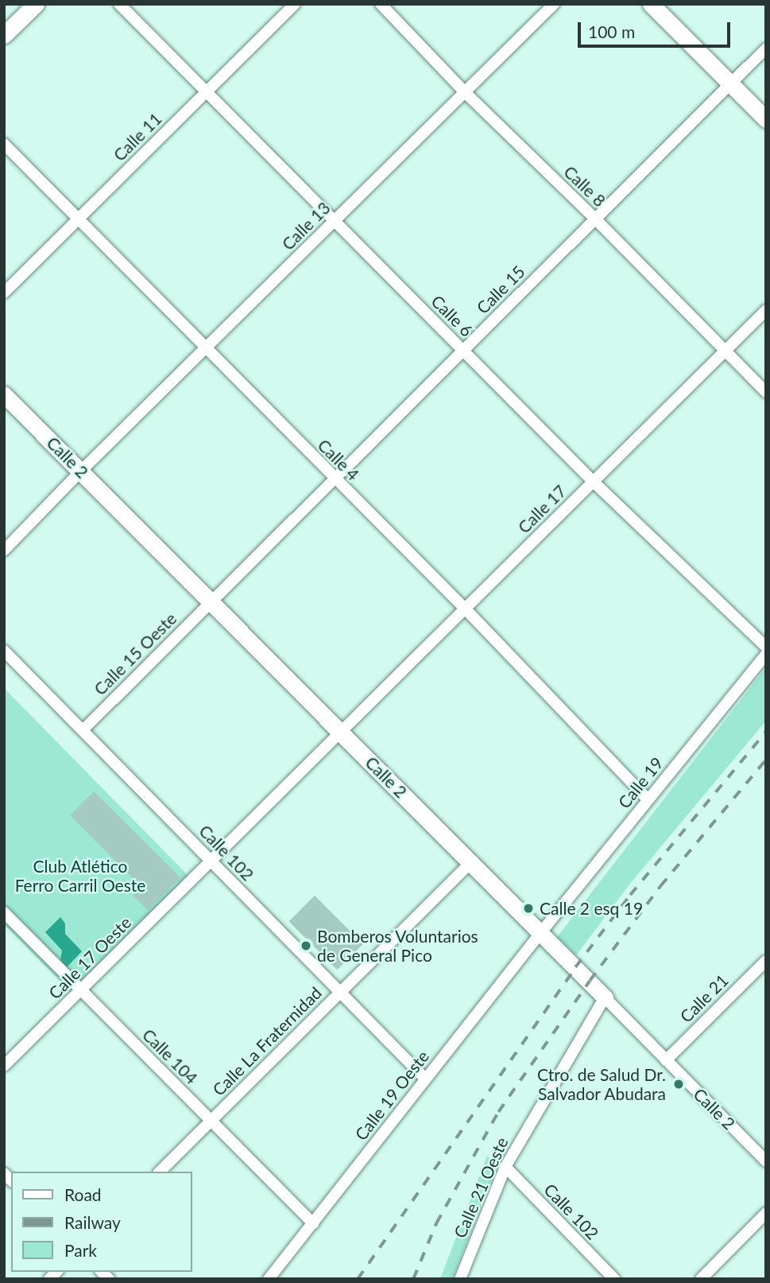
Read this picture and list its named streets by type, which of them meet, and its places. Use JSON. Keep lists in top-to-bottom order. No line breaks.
{"streets":{"street":["Calle 11","Calle 8","Calle 13","Calle 15","Calle 6","Calle 2","Calle 4","Calle 17","Calle 15 Oeste","Calle 19","Calle 102","Calle 17 Oeste","Calle 21","Calle La Fraternidad","Calle 104","Calle 19 Oeste","Calle 21 Oeste"]},"crossings":[["Calle 11","Calle 6"],["Calle 11","Calle 4"],["Calle 8","Calle 13"],["Calle 8","Calle 15"],["Calle 8","Calle 17"],["Calle 13","Calle 6"],["Calle 13","Calle 2"],["Calle 13","Calle 4"],["Calle 15","Calle 6"],["Calle 15","Calle 2"],["Calle 15","Calle 4"],["Calle 15","Calle 15 Oeste"],["Calle 6","Calle 17"],["Calle 2","Calle 17"],["Calle 2","Calle 15 Oeste"],["Calle 2","Calle 19"],["Calle 2","Calle 17 Oeste"],["Calle 2","Calle 21"],["Calle 2","Calle La Fraternidad"],["Calle 2","Calle 19 Oeste"],["Calle 2","Calle 21 Oeste"],["Calle 4","Calle 17"],["Calle 4","Calle 19"],["Calle 17","Calle 17 Oeste"],["Calle 15 Oeste","Calle 102"],["Calle 19","Calle 19 Oeste"],["Calle 102","Calle 17 Oeste"],["Calle 102","Calle La Fraternidad"],["Calle 102","Calle 19 Oeste"],["Calle 102","Calle 21 Oeste"],["Calle 17 Oeste","Calle 104"],["Calle La Fraternidad","Calle 104"],["Calle 104","Calle 19 Oeste"]],"parks":["Club Atlético Ferro Carril Oeste"],"places":["Calle 2 esq 19","Bomberos Voluntarios de General Pico","Ctro. de Salud Dr. Salvador Abudara"],"legend":["Road","Railway","Park"],"scale_bar":"100 m"}
